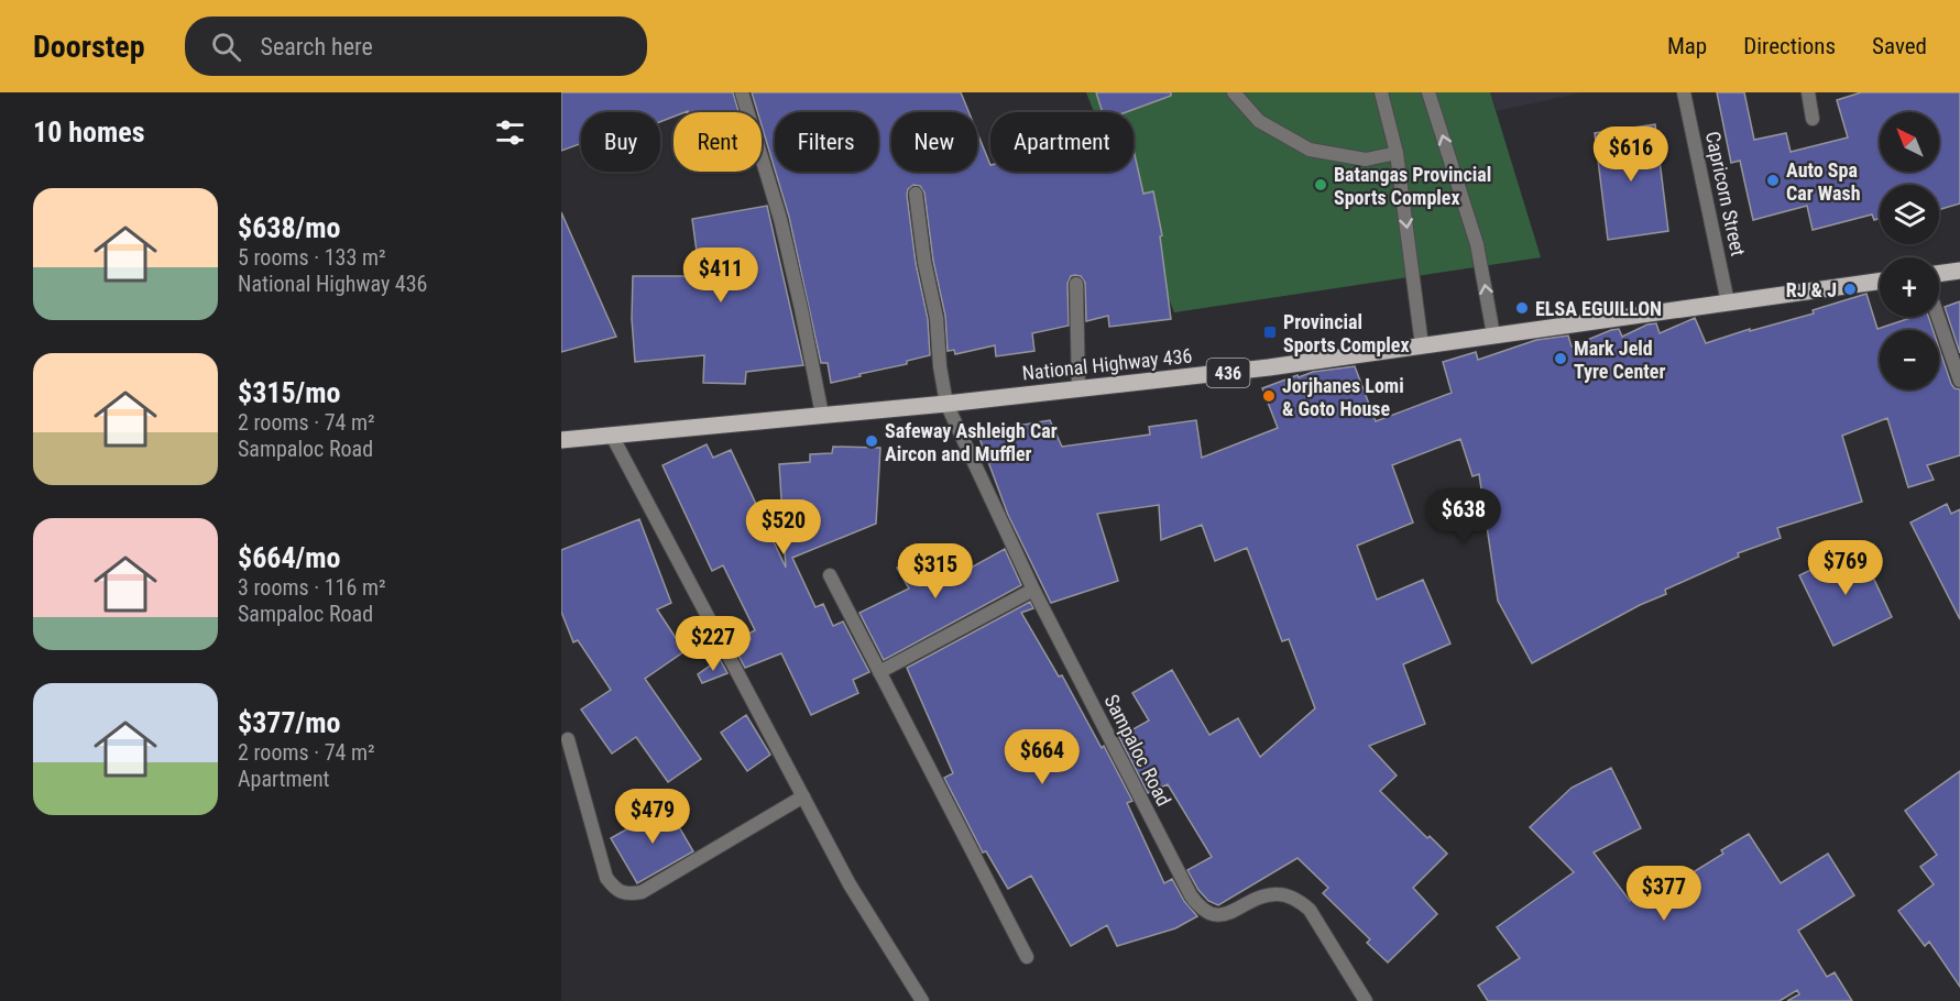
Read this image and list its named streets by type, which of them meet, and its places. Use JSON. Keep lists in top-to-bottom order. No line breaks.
{"streets":{"main road":["National Highway 436","436"],"street":["Capricorn Street","Sampaloc Road"]},"crossings":[["Capricorn Street","National Highway 436"],["National Highway 436","Sampaloc Road"]],"places":{"other":["Auto Spa Car Wash","Batangas Provincial Sports Complex","RJ & J","ELSA EGUILLON","Mark Jeld Tyre Center","Jorjhanes Lomi & Goto House","Safeway Ashleigh Car Aircon and Muffler"],"transit":["Provincial Sports Complex"]},"north":"top left","page":{"header":"Doorstep","search":"Search here","nav":["Map","Directions","Saved"],"heading":"10 homes","map_buttons":["+","−"],"chip":["Buy","Rent","Filters","New","Apartment"],"price":["$616","$411","$638","$520","$769","$315","$227","$664","$479","$377"],"list":[{"name":"$638/mo","note":"5 rooms · 133 m² · National Highway 436"},{"name":"$315/mo","note":"2 rooms · 74 m² · Sampaloc Road"},{"name":"$664/mo","note":"3 rooms · 116 m² · Sampaloc Road"},{"name":"$377/mo","note":"2 rooms · 74 m² · Apartment"}]}}
